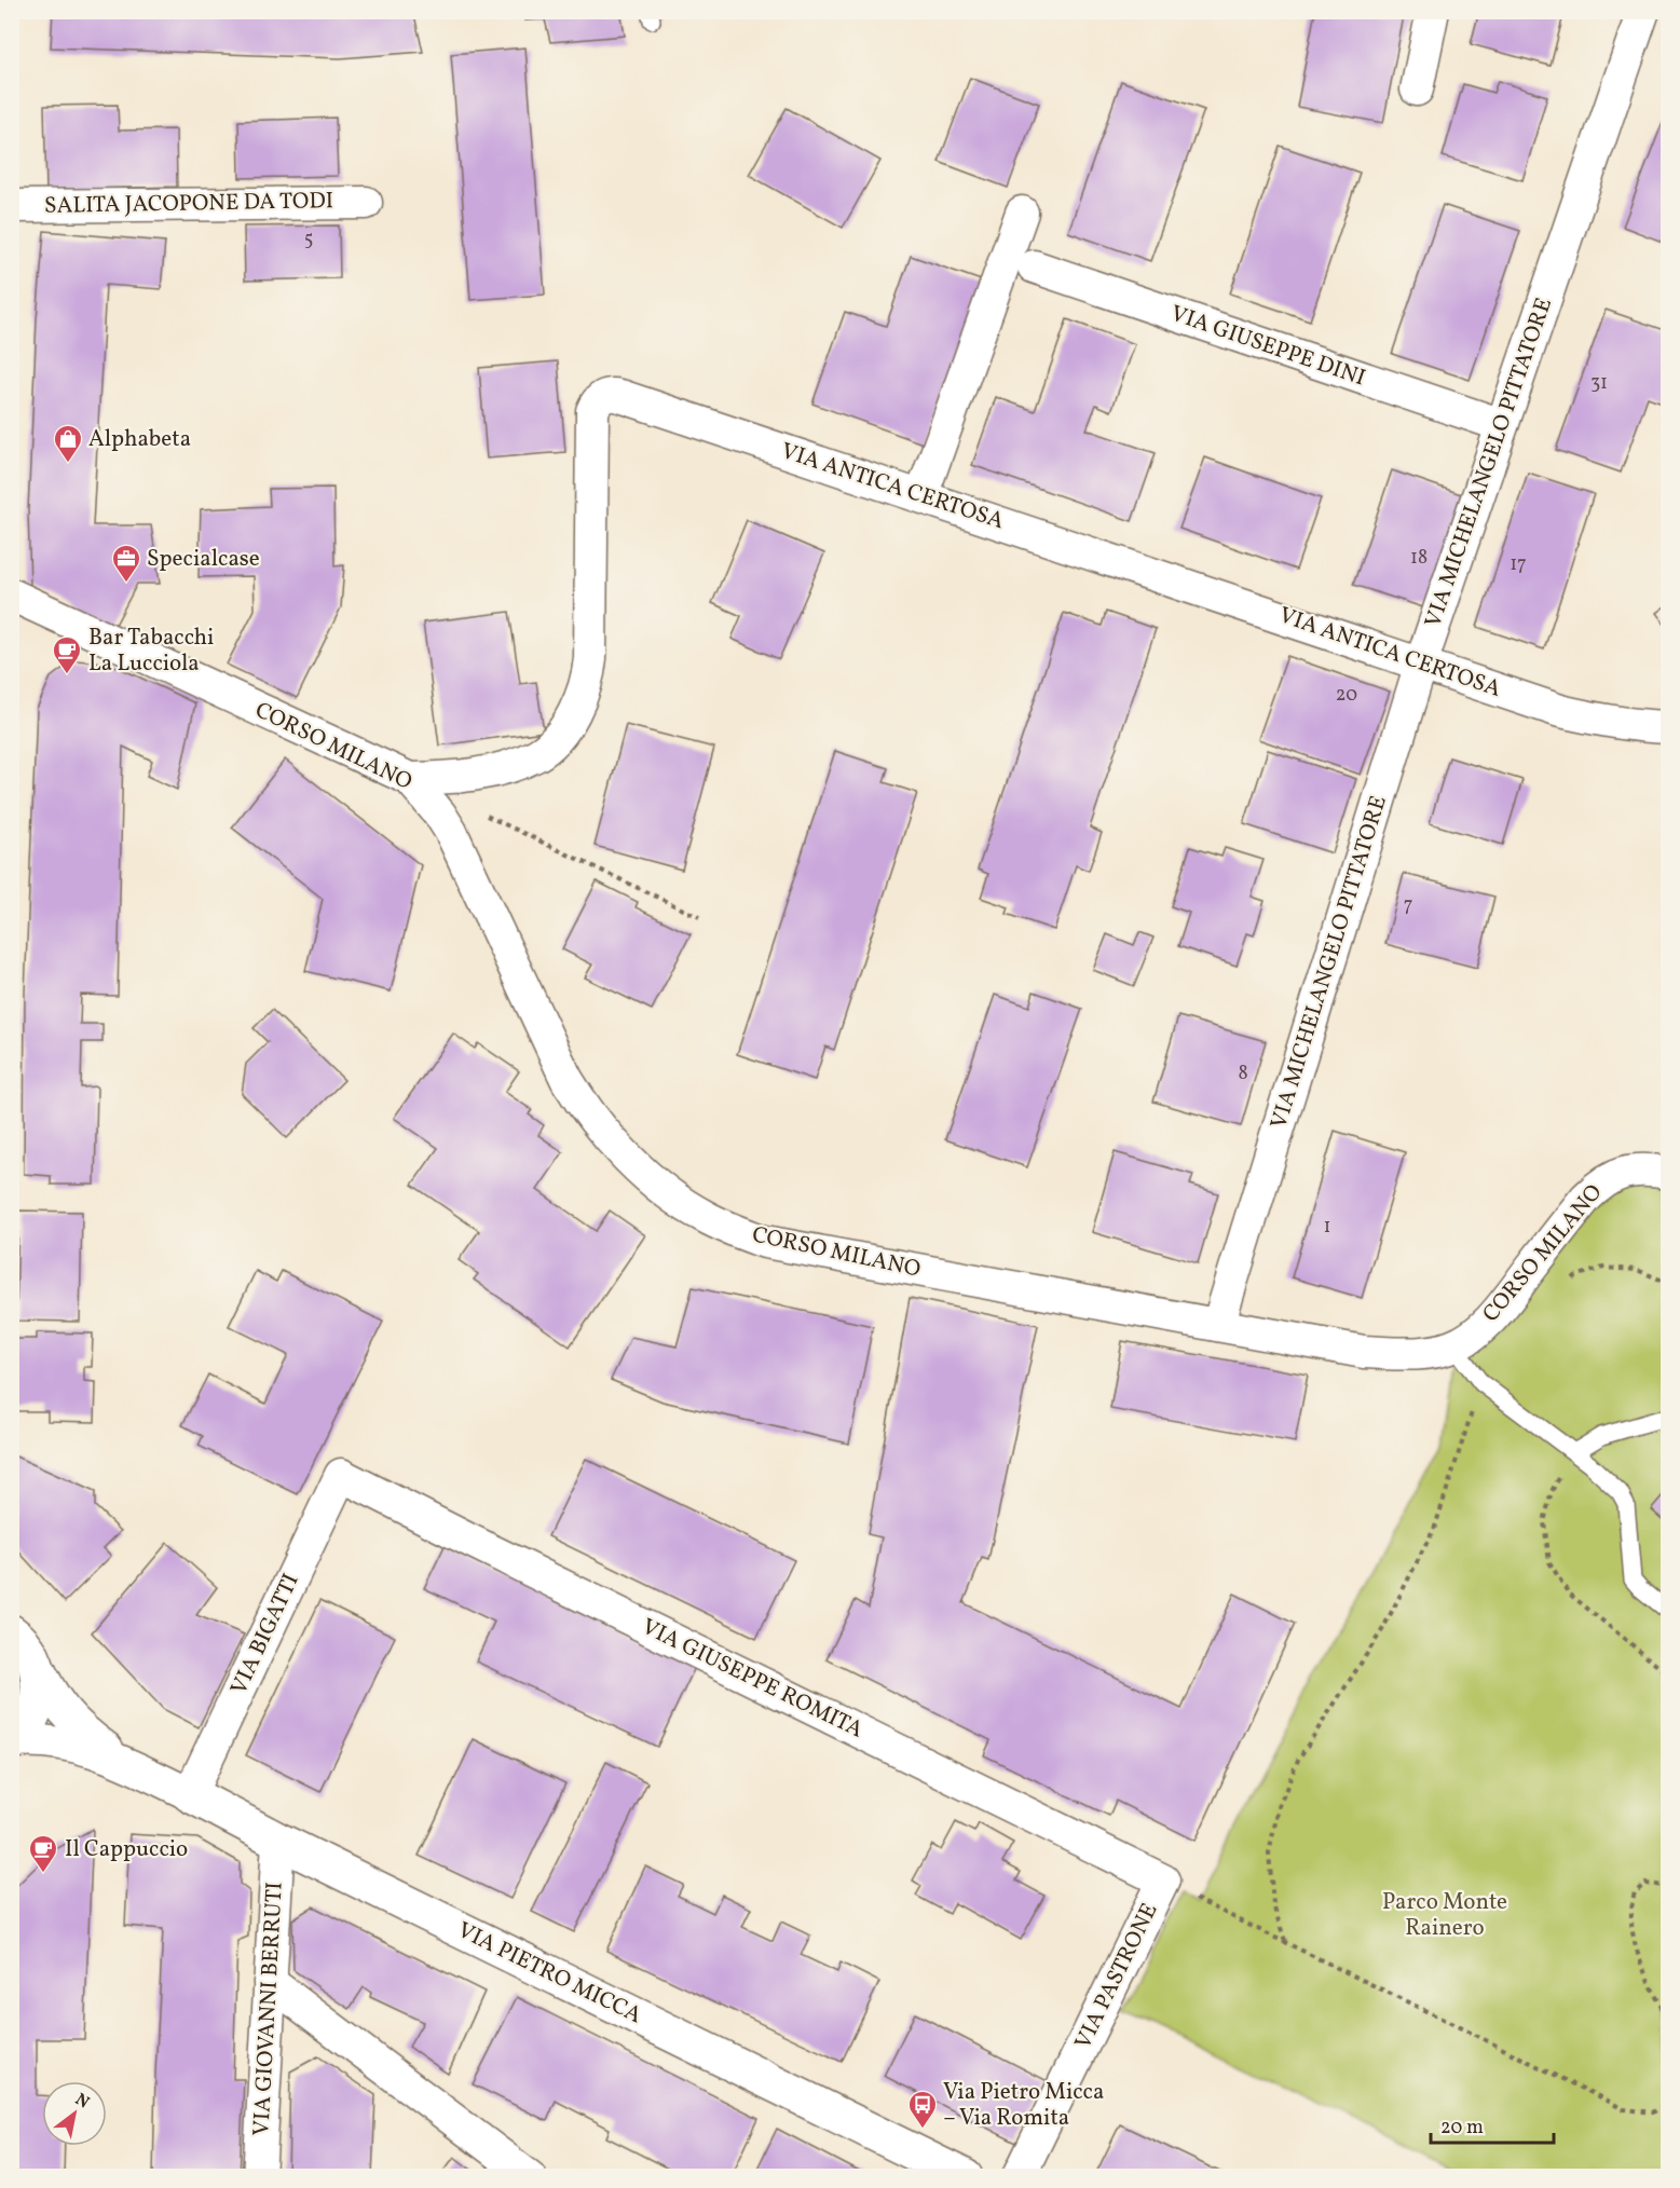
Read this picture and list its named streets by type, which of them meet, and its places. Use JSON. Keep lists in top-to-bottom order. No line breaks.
{"streets":{"street":["SALITA JACOPONE DA TODI","VIA GIUSEPPE DINI","VIA MICHELANGELO PITTATORE","VIA ANTICA CERTOSA","CORSO MILANO","VIA BIGATTI","VIA GIUSEPPE ROMITA","VIA PIETRO MICCA","VIA PASTRONE","VIA GIOVANNI BERRUTI"]},"crossings":[["VIA GIUSEPPE DINI","VIA MICHELANGELO PITTATORE"],["VIA MICHELANGELO PITTATORE","VIA ANTICA CERTOSA"],["VIA MICHELANGELO PITTATORE","CORSO MILANO"],["VIA ANTICA CERTOSA","CORSO MILANO"],["VIA BIGATTI","VIA GIUSEPPE ROMITA"],["VIA BIGATTI","VIA PIETRO MICCA"],["VIA GIUSEPPE ROMITA","VIA PASTRONE"],["VIA PIETRO MICCA","VIA GIOVANNI BERRUTI"]],"parks":["Parco Monte Rainero"],"places":{"shop":["Alphabeta"],"office":["Specialcase"],"cafe":["Bar Tabacchi La Lucciola","Il Cappuccio"],"bus stop":["Via Pietro Micca – Via Romita"]},"house_numbers":["5","31","18","17","20","7","8","1"],"scale_bar":"20 m","north":"top right"}
